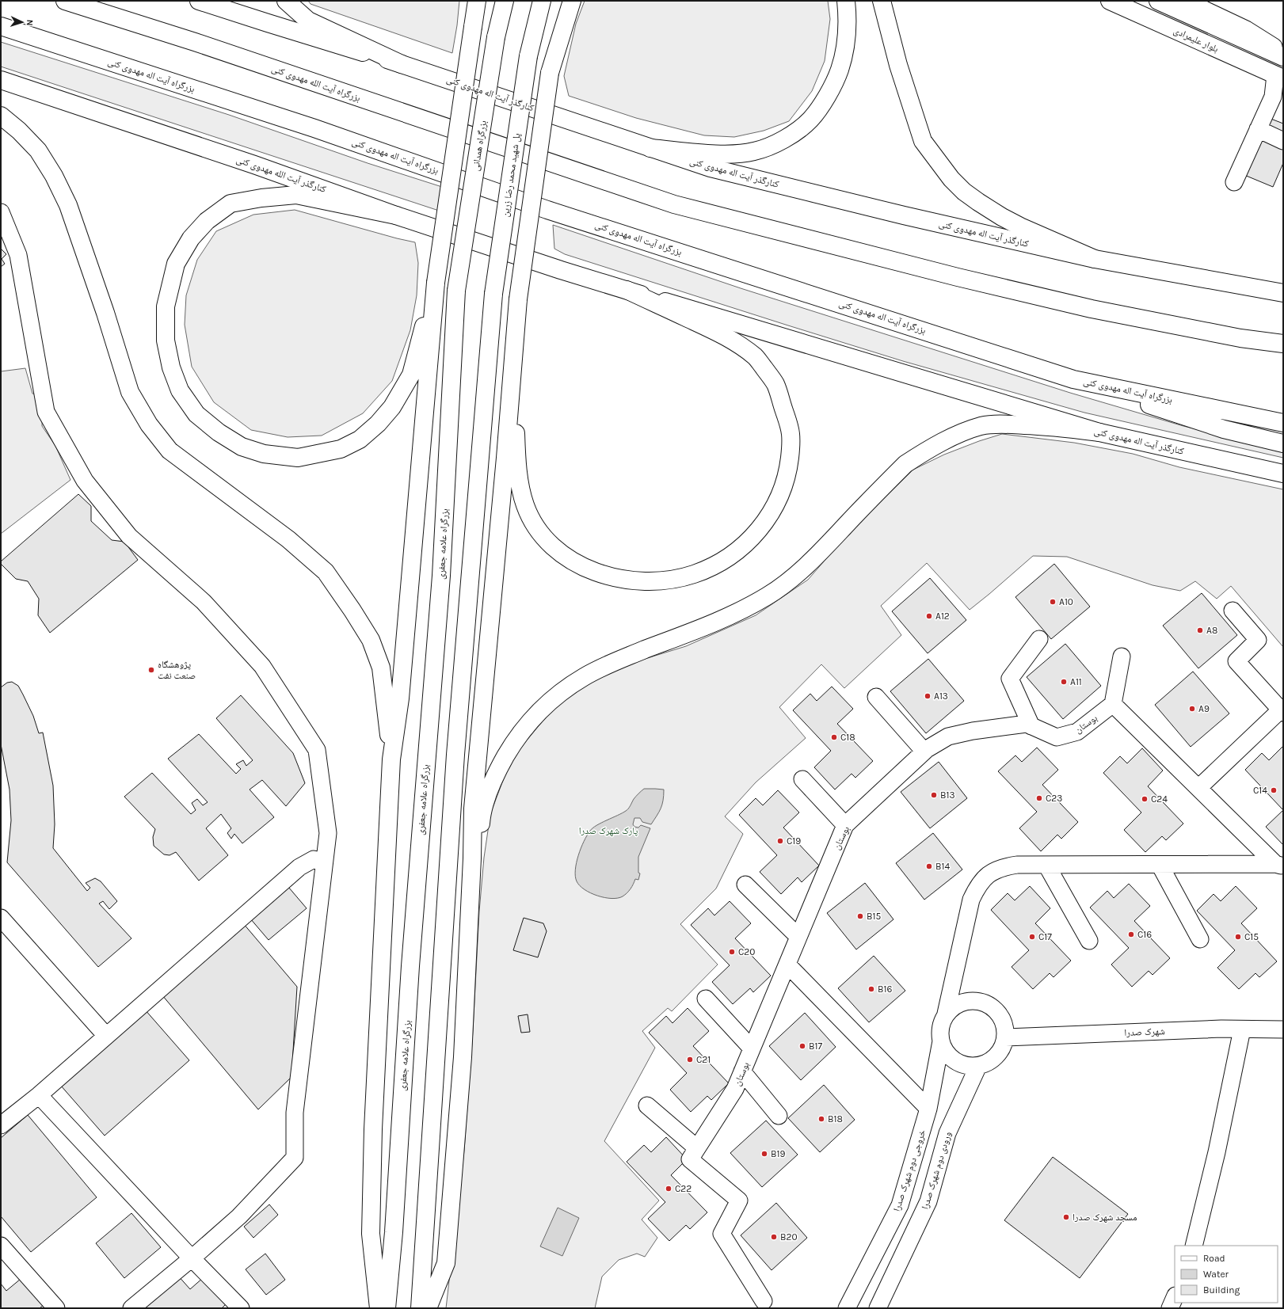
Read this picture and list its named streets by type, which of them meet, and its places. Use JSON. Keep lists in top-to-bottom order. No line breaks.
{"streets":{"main road":["بلوار علیمرادی","بزرگراه آیت اله مهدوی کنی","بزرگراه آیت الله مهدوی کنی","کنارگذر آیت اله مهدوی کنی","بزرگراه همدانی","کنارگذر آیت الله مهدوی کنی","پل شهید محمد رضا زرین","بزرگراه علامه جعفری"],"street":["بوستان","شهرک صدرا","خروجی دوم شهرک صدرا","ورودی دوم شهرک صدرا"]},"crossings":[["کنارگذر آیت اله مهدوی کنی","کنارگذر آیت الله مهدوی کنی"],["بزرگراه همدانی","بزرگراه علامه جعفری"],["شهرک صدرا","خروجی دوم شهرک صدرا"],["شهرک صدرا","ورودی دوم شهرک صدرا"],["خروجی دوم شهرک صدرا","ورودی دوم شهرک صدرا"]],"parks":["پارک شهرک صدرا"],"places":["A10","A12","A8","پژوهشگاه صنعت نفت","A11","A13","A9","C18","C14","B13","C23","C24","C19","B14","B15","C16","C17","C15","C20","B16","B17","C21","B18","B19","C22","مسجد شهرک صدرا","B20"],"legend":["Road","Water","Building"],"north":"right"}
